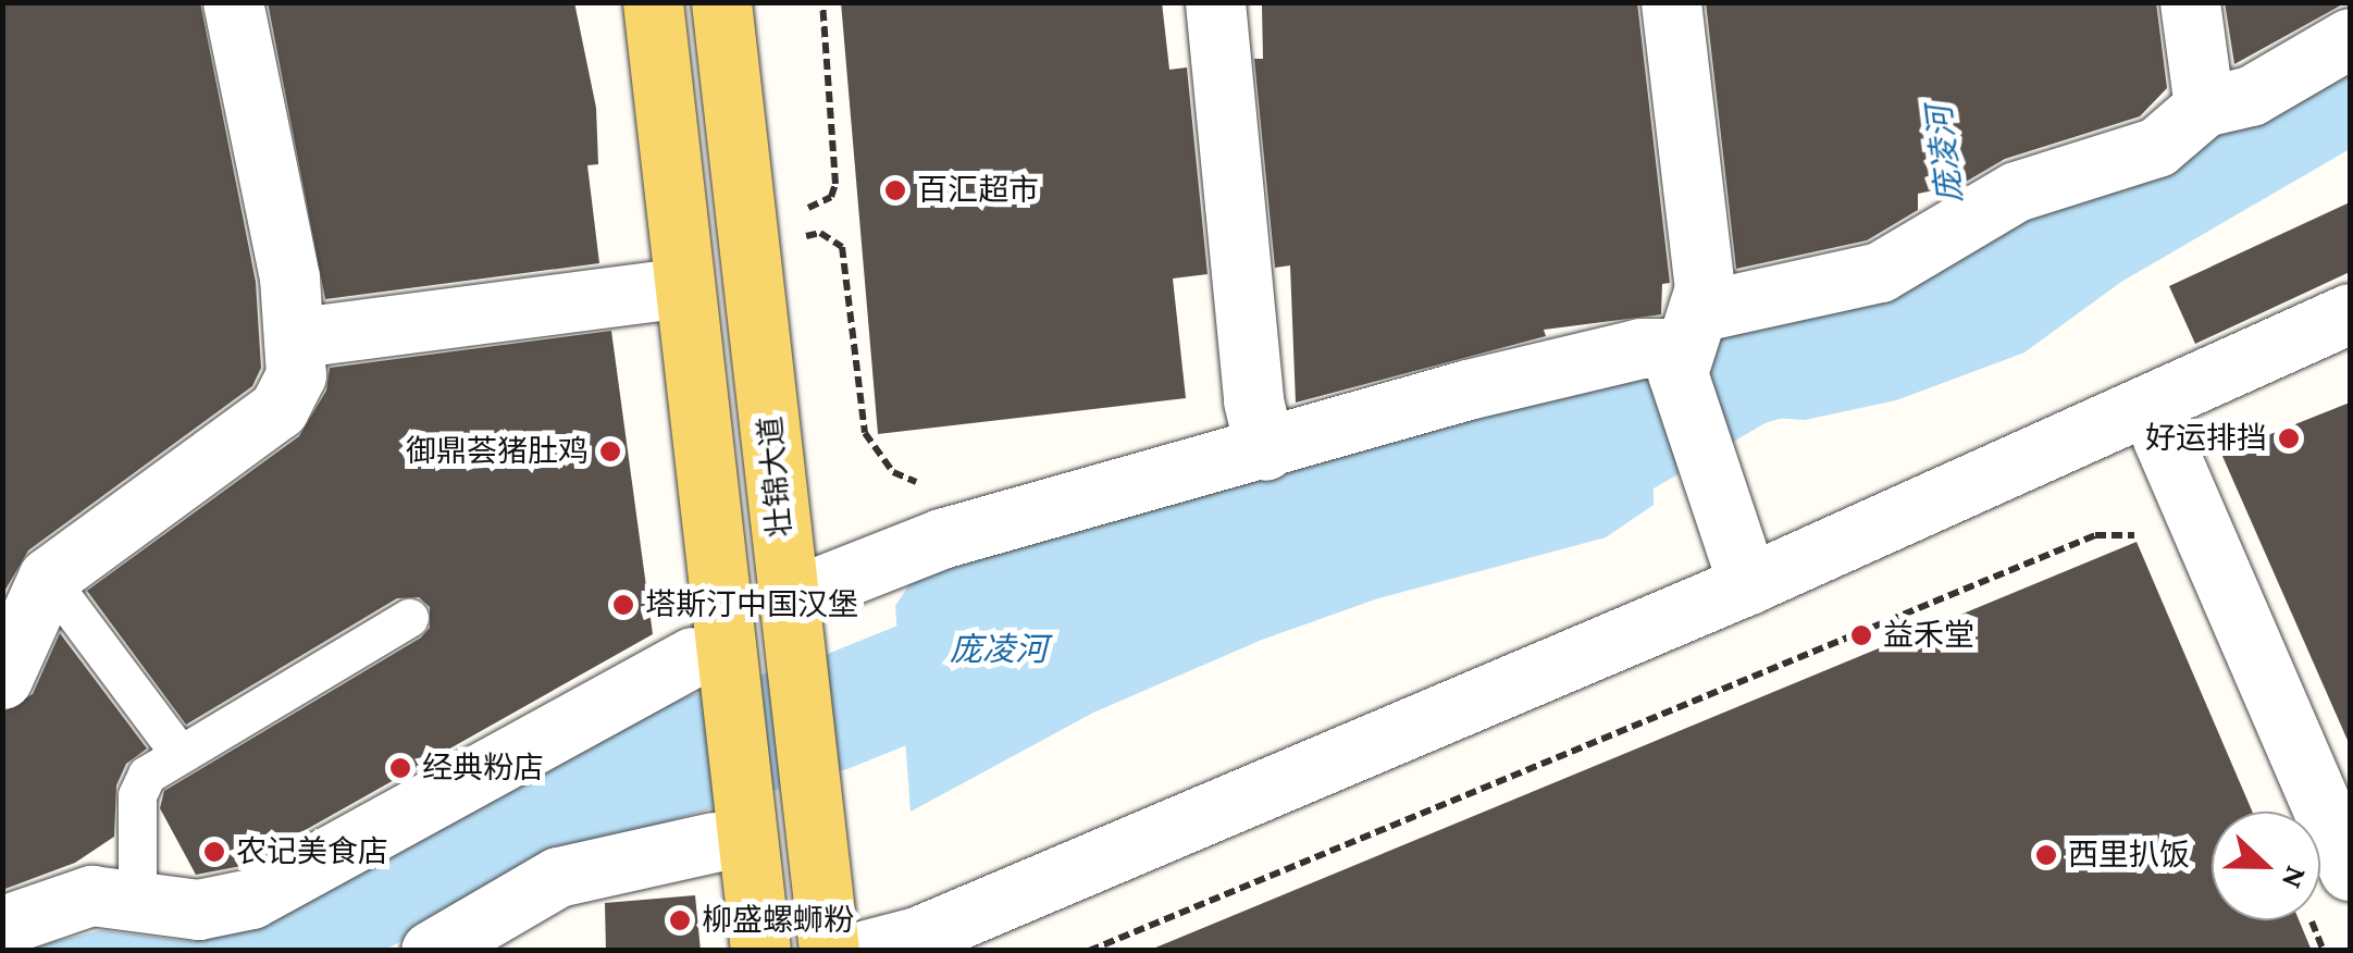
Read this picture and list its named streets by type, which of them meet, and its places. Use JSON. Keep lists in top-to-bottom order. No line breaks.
{"streets":{"main road":["壮锦大道"]},"water":["庞凌河"],"places":["百汇超市","好运排挡","御鼎荟猪肚鸡","塔斯汀中国汉堡","益禾堂","经典粉店","农记美食店","西里扒饭","柳盛螺蛳粉"],"north":"right"}
